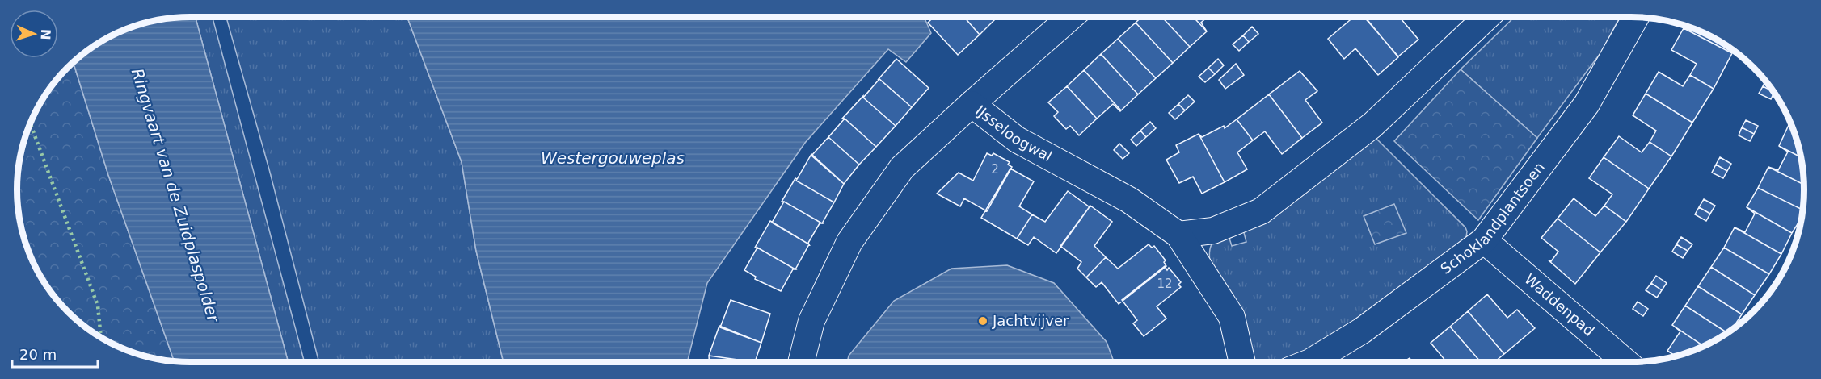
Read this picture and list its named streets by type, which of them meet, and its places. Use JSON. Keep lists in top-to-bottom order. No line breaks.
{"streets":{"street":["IJsseloogwal","Schoklandplantsoen","Waddenpad"]},"crossings":[["Schoklandplantsoen","Waddenpad"]],"water":["Westergouweplas","Ringvaart van de Zuidplaspolder"],"places":["Jachtvijver"],"house_numbers":["2","12"],"scale_bar":"20 m","north":"right"}
